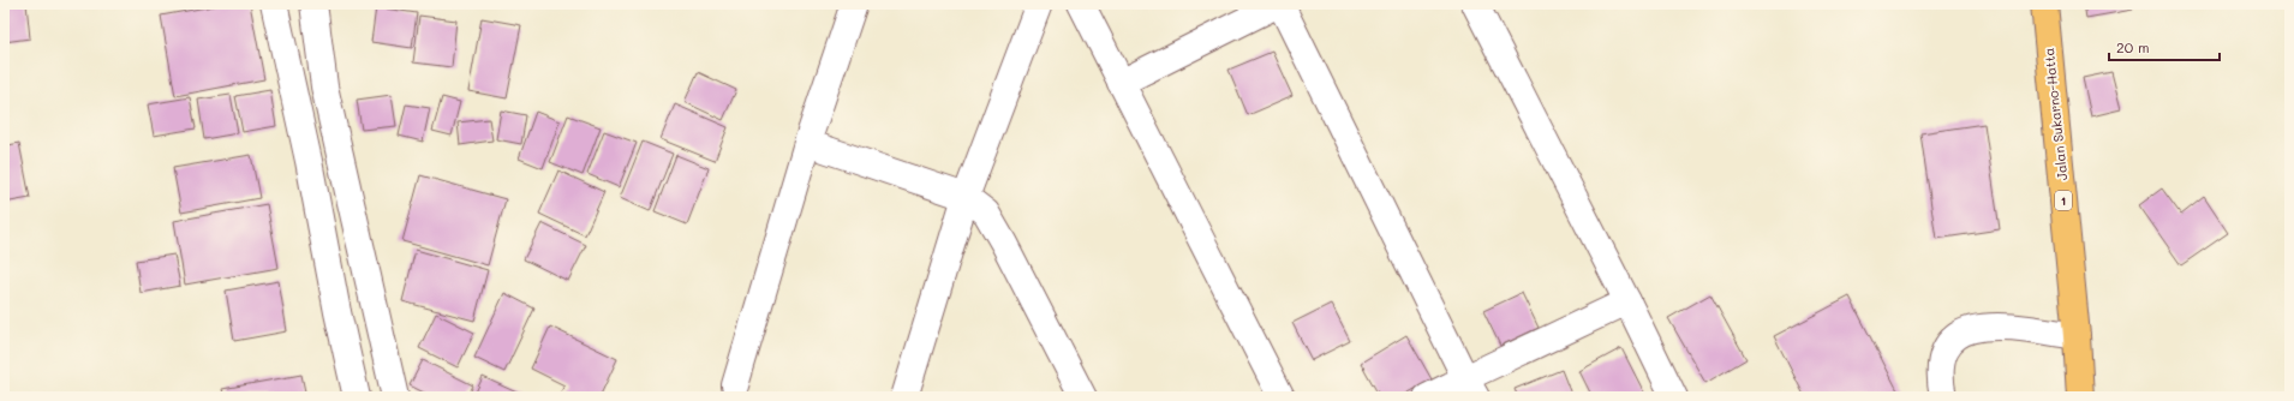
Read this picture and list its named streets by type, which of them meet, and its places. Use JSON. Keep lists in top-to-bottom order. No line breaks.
{"streets":{"highway":["Jalan Sukarno-Hatta","1"]},"scale_bar":"20 m"}
